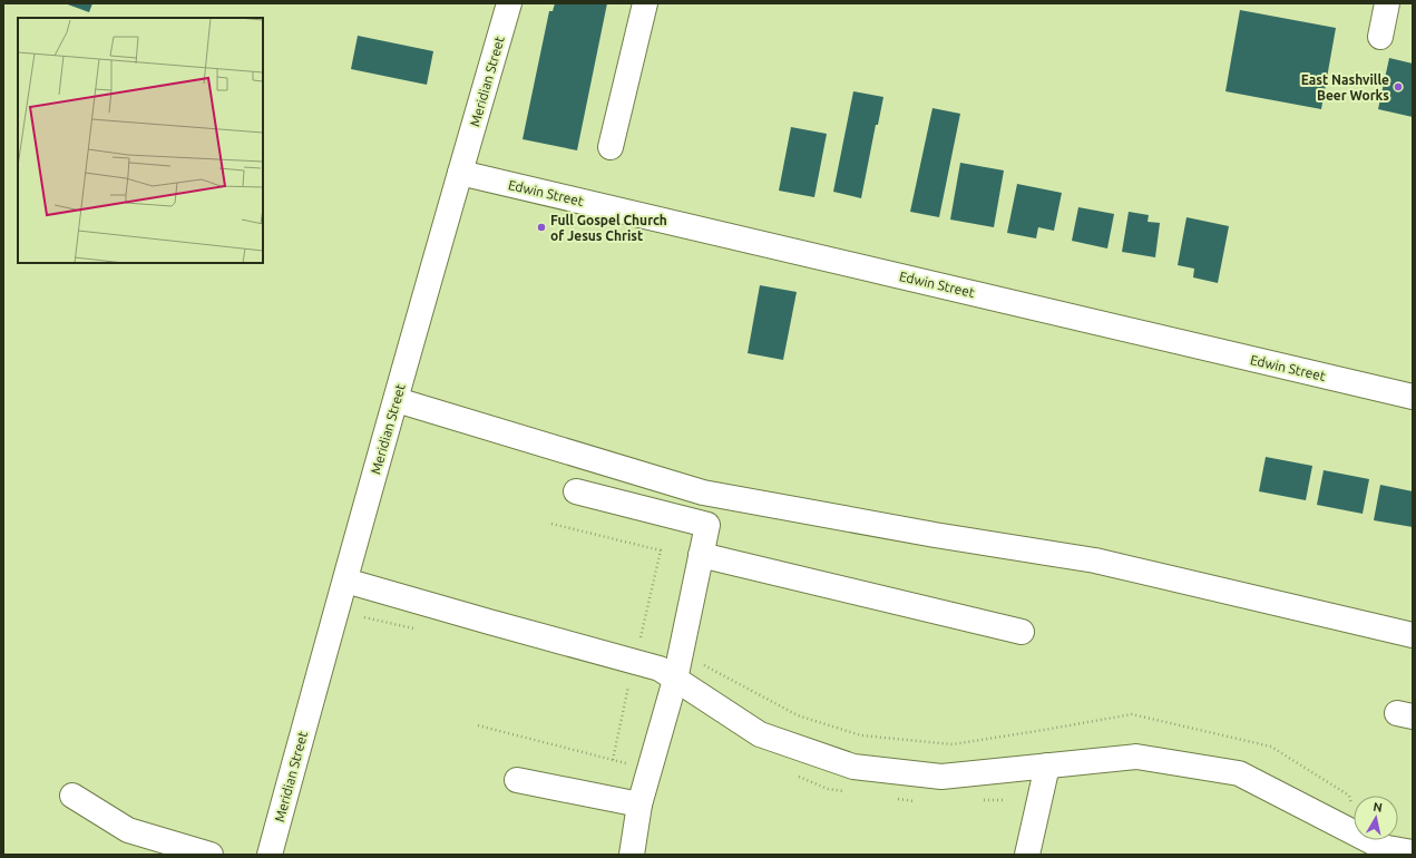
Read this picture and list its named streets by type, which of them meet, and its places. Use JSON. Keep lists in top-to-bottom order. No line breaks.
{"streets":{"street":["Meridian Street","Edwin Street"]},"crossings":[["Meridian Street","Edwin Street"]],"places":["East Nashville Beer Works","Full Gospel Church of Jesus Christ"],"north":"top"}
